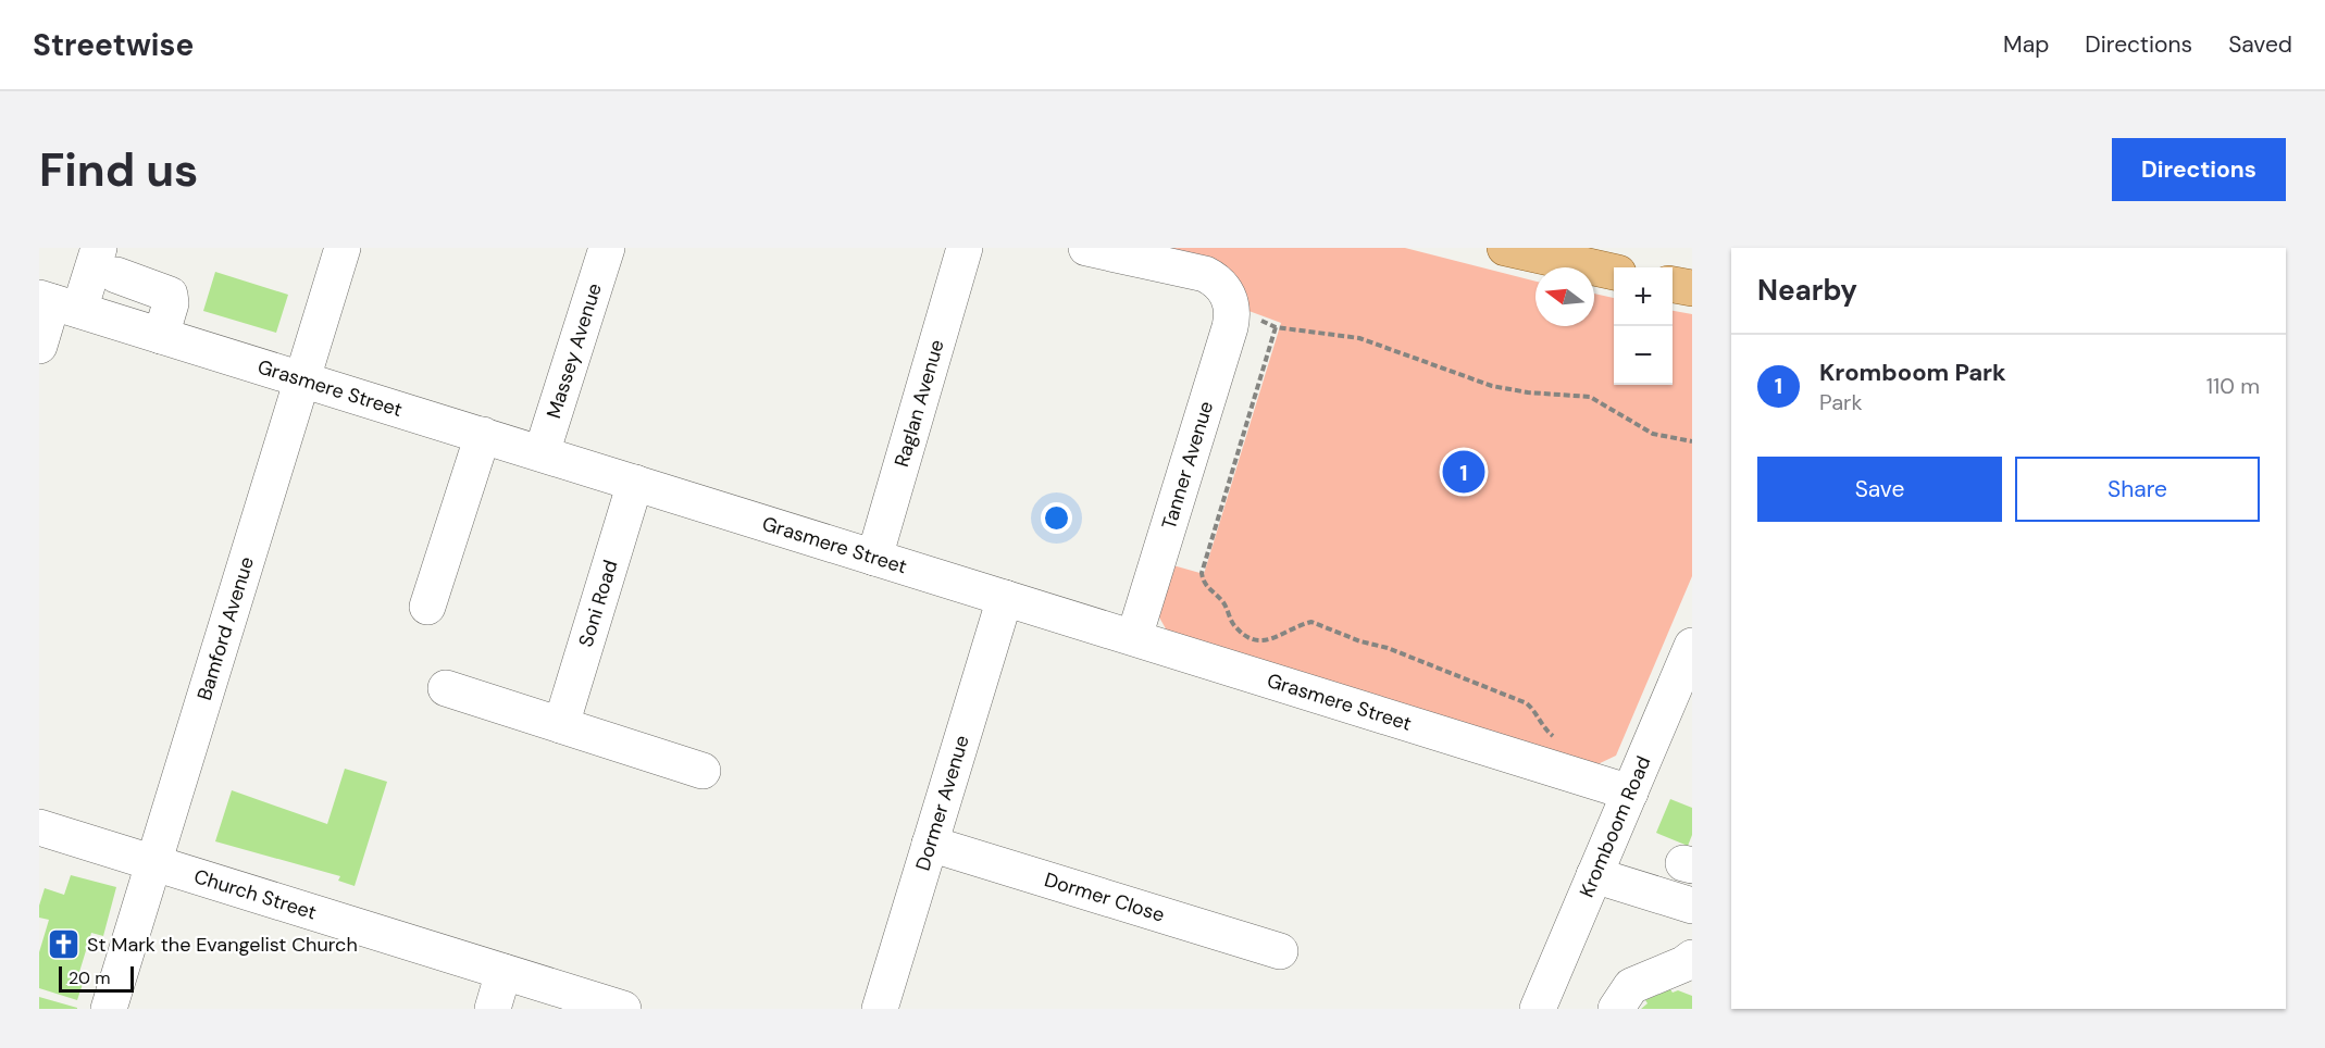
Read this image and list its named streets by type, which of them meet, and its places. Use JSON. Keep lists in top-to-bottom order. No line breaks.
{"streets":{"street":["Massey Avenue","Grasmere Street","Raglan Avenue","Tanner Avenue","Soni Road","Bamford Avenue","Dormer Avenue","Kromboom Road","Church Street","Dormer Close"]},"crossings":[["Massey Avenue","Grasmere Street"],["Grasmere Street","Raglan Avenue"],["Grasmere Street","Tanner Avenue"],["Grasmere Street","Soni Road"],["Grasmere Street","Bamford Avenue"],["Grasmere Street","Dormer Avenue"],["Grasmere Street","Kromboom Road"],["Bamford Avenue","Church Street"],["Dormer Avenue","Dormer Close"]],"places":{"church":["St Mark the Evangelist Church"]},"scale_bar":"20 m","north":"left","page":{"header":"Streetwise","nav":["Map","Directions","Saved"],"buttons":["Directions",["Save","Share"]],"title":"Find us","heading":"Nearby","map_buttons":["+","−"],"list":[{"mark":"1","name":"Kromboom Park","note":"Park","value":"110 m"}],"pins":"1","scale":"20 m"}}
